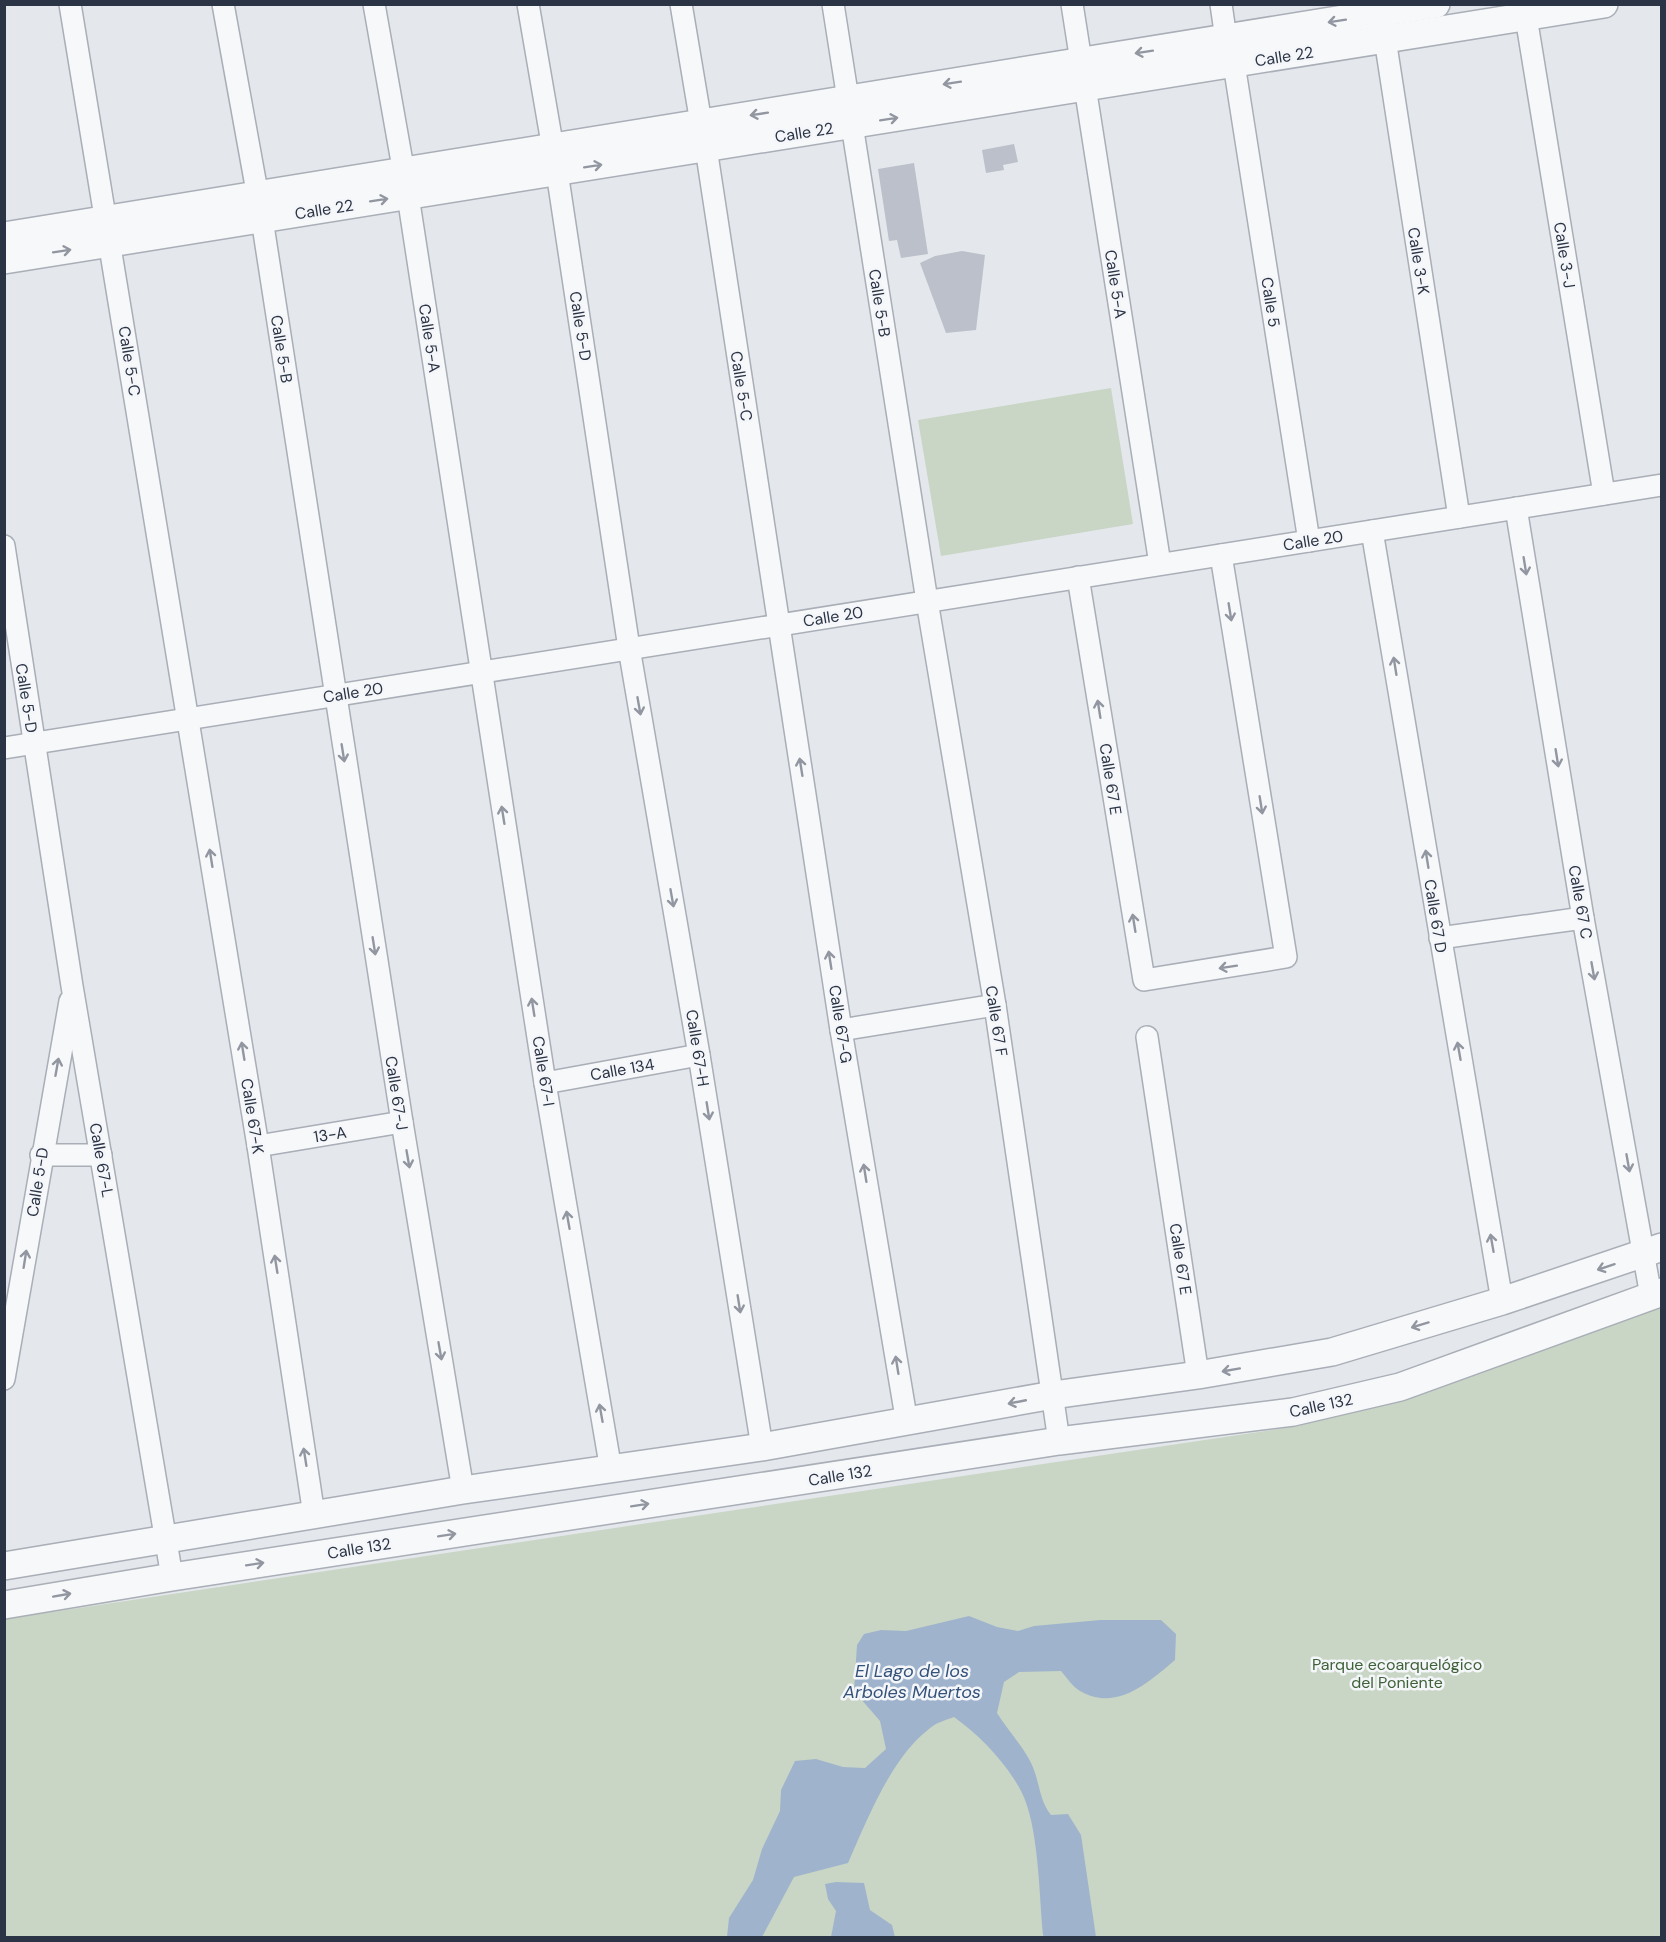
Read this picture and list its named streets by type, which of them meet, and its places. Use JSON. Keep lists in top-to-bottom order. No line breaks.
{"streets":{"street":["Calle 22","Calle 3-J","Calle 3-K","Calle 5-A","Calle 5","Calle 5-B","Calle 5-D","Calle 5-C","Calle 20","Calle 67 E","Calle 67 C","Calle 67 D","Calle 67 F","Calle 67-G","Calle 67-H","Calle 134","Calle 67-I","Calle 67-J","Calle 67-K","13-A","Calle 67-L","Calle 132"]},"crossings":[["Calle 22","Calle 3-J"],["Calle 22","Calle 3-K"],["Calle 22","Calle 5-A"],["Calle 22","Calle 5"],["Calle 22","Calle 5-B"],["Calle 22","Calle 5-D"],["Calle 22","Calle 5-C"],["Calle 3-J","Calle 20"],["Calle 3-K","Calle 20"],["Calle 5-A","Calle 20"],["Calle 5-A","Calle 67-I"],["Calle 5","Calle 20"],["Calle 5-B","Calle 20"],["Calle 5-B","Calle 67 F"],["Calle 5-B","Calle 67-J"],["Calle 5-D","Calle 20"],["Calle 5-D","Calle 67-H"],["Calle 5-D","Calle 67-L"],["Calle 5-C","Calle 20"],["Calle 5-C","Calle 67-G"],["Calle 5-C","Calle 67-K"],["Calle 20","Calle 67 E"],["Calle 20","Calle 67 C"],["Calle 20","Calle 67 D"],["Calle 20","Calle 67 F"],["Calle 20","Calle 67-G"],["Calle 20","Calle 67-H"],["Calle 20","Calle 67-I"],["Calle 20","Calle 67-J"],["Calle 20","Calle 67-K"],["Calle 20","Calle 67-L"],["Calle 67 C","Calle 132"],["Calle 67 F","Calle 132"],["Calle 67-H","Calle 134"],["Calle 134","Calle 67-I"],["Calle 67-J","13-A"],["Calle 67-K","13-A"],["Calle 67-L","Calle 132"]],"one_way":["Calle 67 C","Calle 67 D","Calle 67-G","Calle 67-H","Calle 67-I","Calle 67-J","Calle 67-K"],"water":["El Lago de los Arboles Muertos"],"parks":["Parque ecoarquelógico del Poniente"]}
